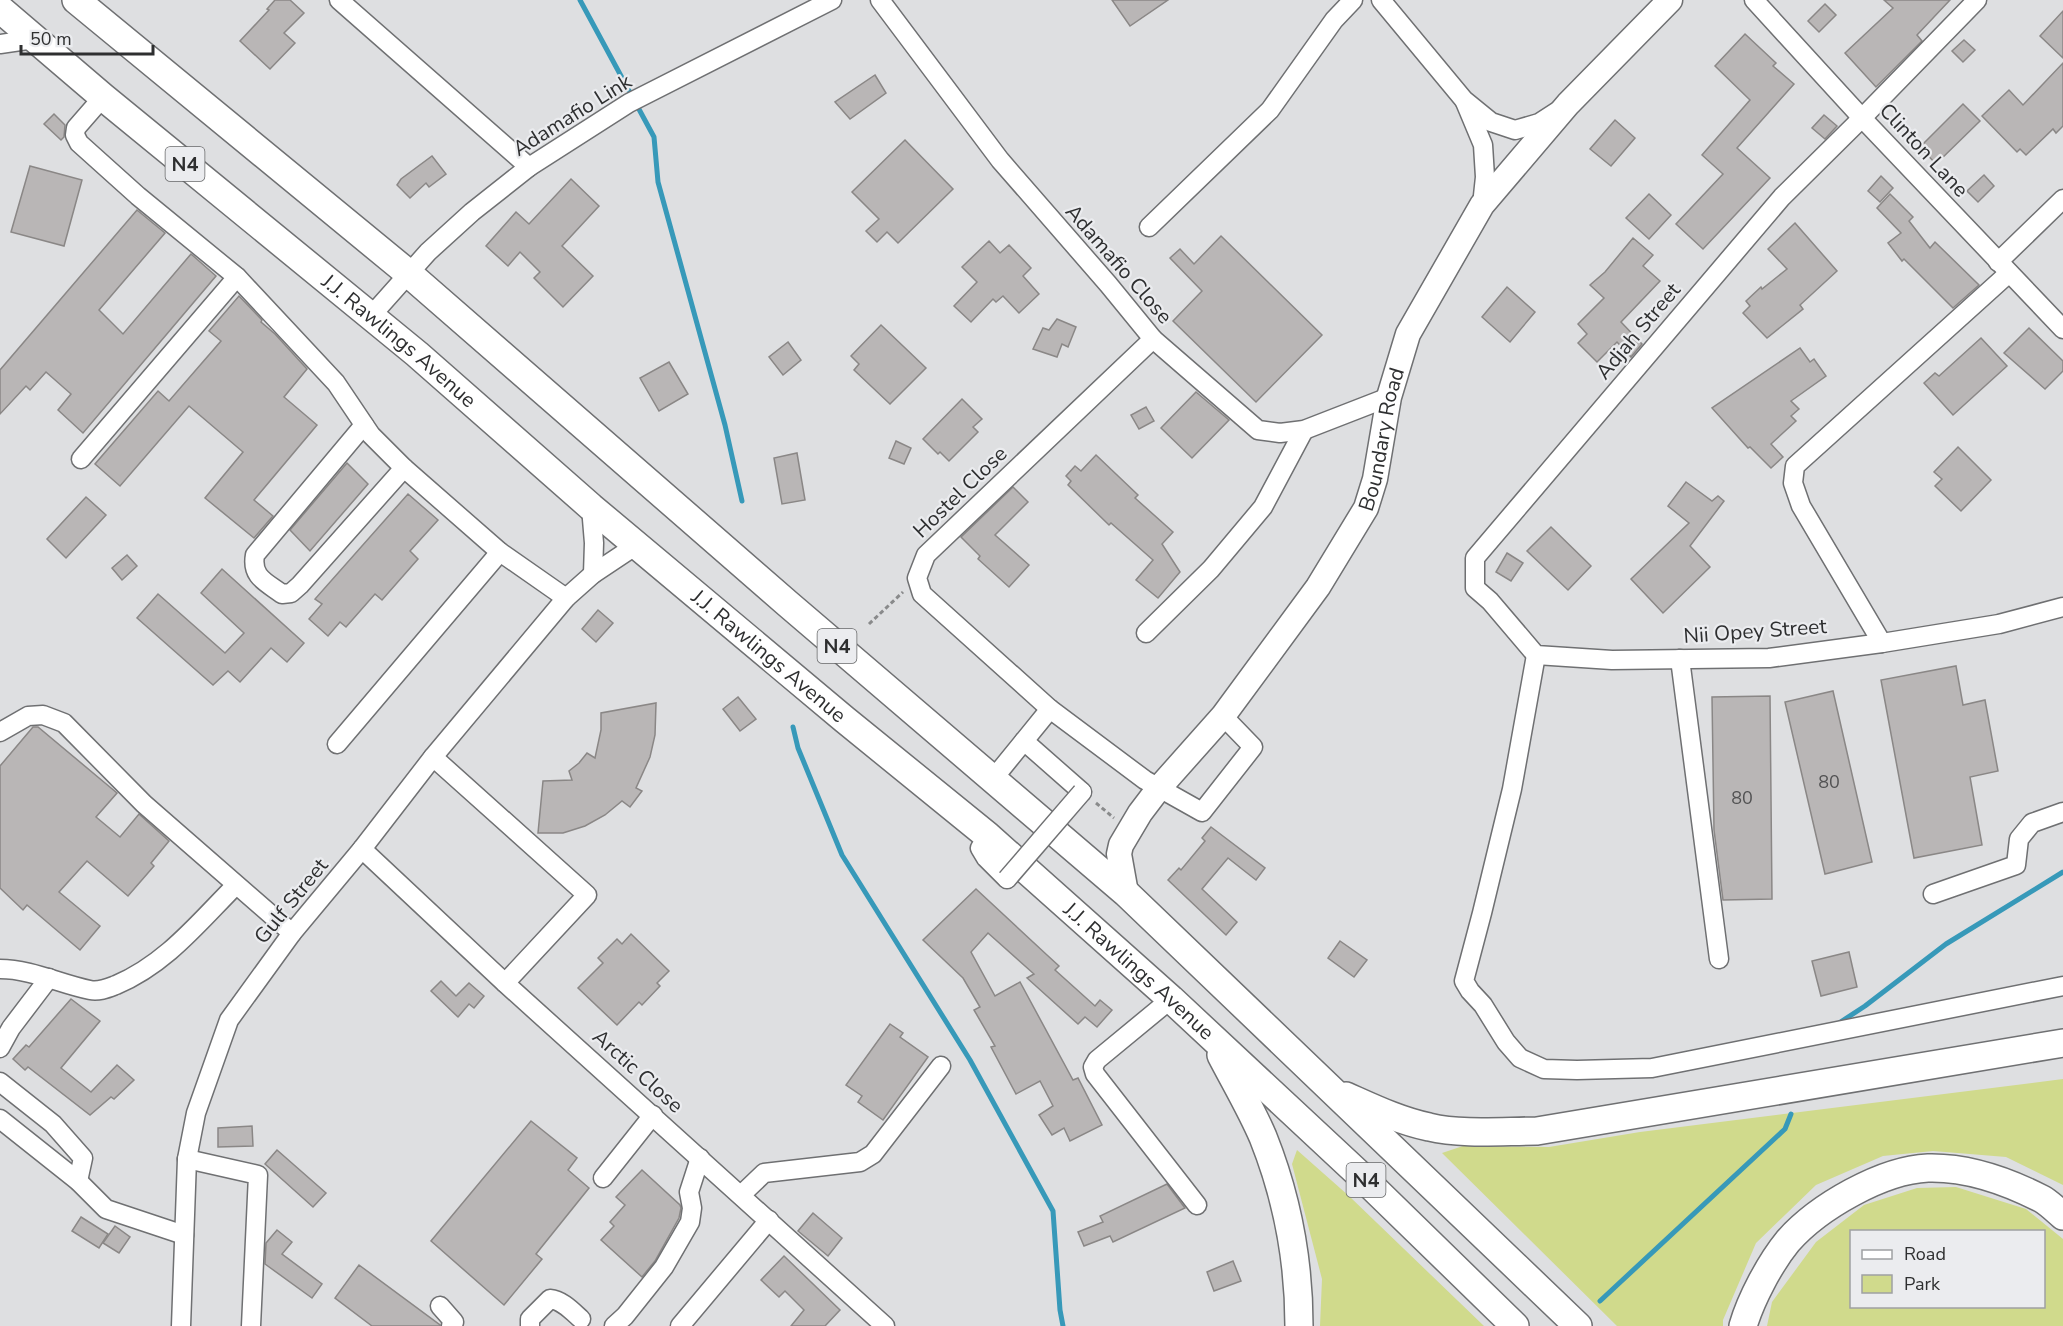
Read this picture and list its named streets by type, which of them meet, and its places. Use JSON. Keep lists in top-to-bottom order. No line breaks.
{"streets":{"highway":["N4","J.J. Rawlings Avenue"],"main road":["Boundary Road"],"street":["Adamafio Link","Clinton Lane","Adamafio Close","Adjah Street","Hostel Close","Nii Opey Street","Gulf Street","Arctic Close"]},"crossings":[["Adamafio Link","N4"],["Adamafio Link","J.J. Rawlings Avenue"],["Clinton Lane","Adjah Street"],["N4","Boundary Road"],["Adamafio Close","Boundary Road"],["Adamafio Close","Hostel Close"],["Adjah Street","Nii Opey Street"],["J.J. Rawlings Avenue","Gulf Street"],["Gulf Street","Arctic Close"]],"house_numbers":["80","80"],"legend":["Road","Park"],"scale_bar":"50 m"}
